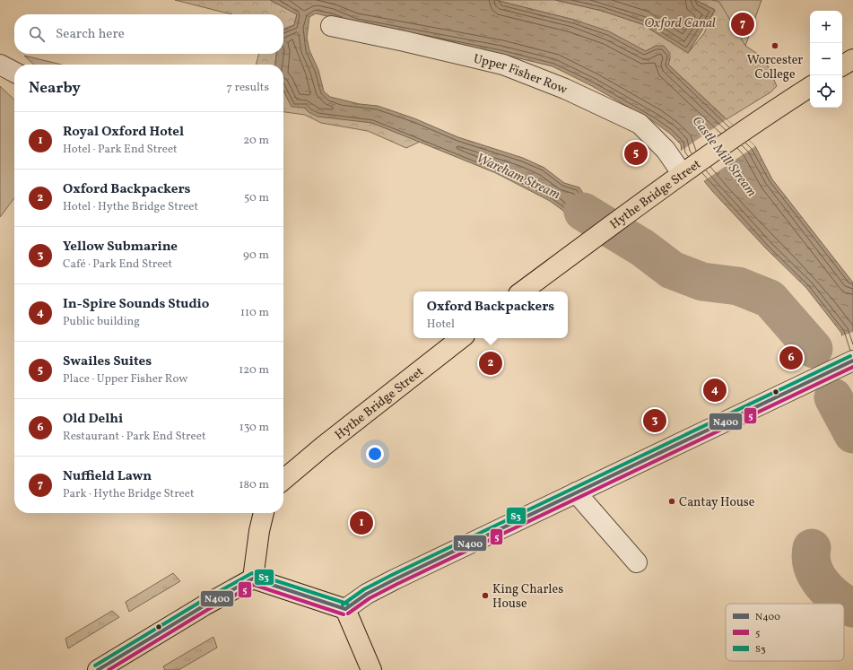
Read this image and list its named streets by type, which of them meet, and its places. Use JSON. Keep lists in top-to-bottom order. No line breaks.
{"streets":{"main road":["Hythe Bridge Street"],"street":["Upper Fisher Row"]},"crossings":[["Upper Fisher Row","Hythe Bridge Street"]],"water":["Oxford Canal","Castle Mill Stream","Wareham Stream"],"places":["Worcester College","Cantay House","King Charles House"],"lines":["transit line S3","transit line N400","transit line 5"],"legend":["N400","5","S3"],"page":{"map_buttons":["+","−"],"pins":["7","5","6","2","4","3","1"],"search":"Search here","heading":["Nearby","7 results"],"list":[{"mark":"1","name":"Royal Oxford Hotel","note":"Hotel · Park End Street","value":"20 m"},{"mark":"2","name":"Oxford Backpackers","note":"Hotel · Hythe Bridge Street","value":"50 m"},{"mark":"3","name":"Yellow Submarine","note":"Café · Park End Street","value":"90 m"},{"mark":"4","name":"In-Spire Sounds Studio","note":"Public building","value":"110 m"},{"mark":"5","name":"Swailes Suites","note":"Place · Upper Fisher Row","value":"120 m"},{"mark":"6","name":"Old Delhi","note":"Restaurant · Park End Street","value":"130 m"},{"mark":"7","name":"Nuffield Lawn","note":"Park · Hythe Bridge Street","value":"180 m"}],"popup":["Oxford Backpackers","Hotel"]}}
